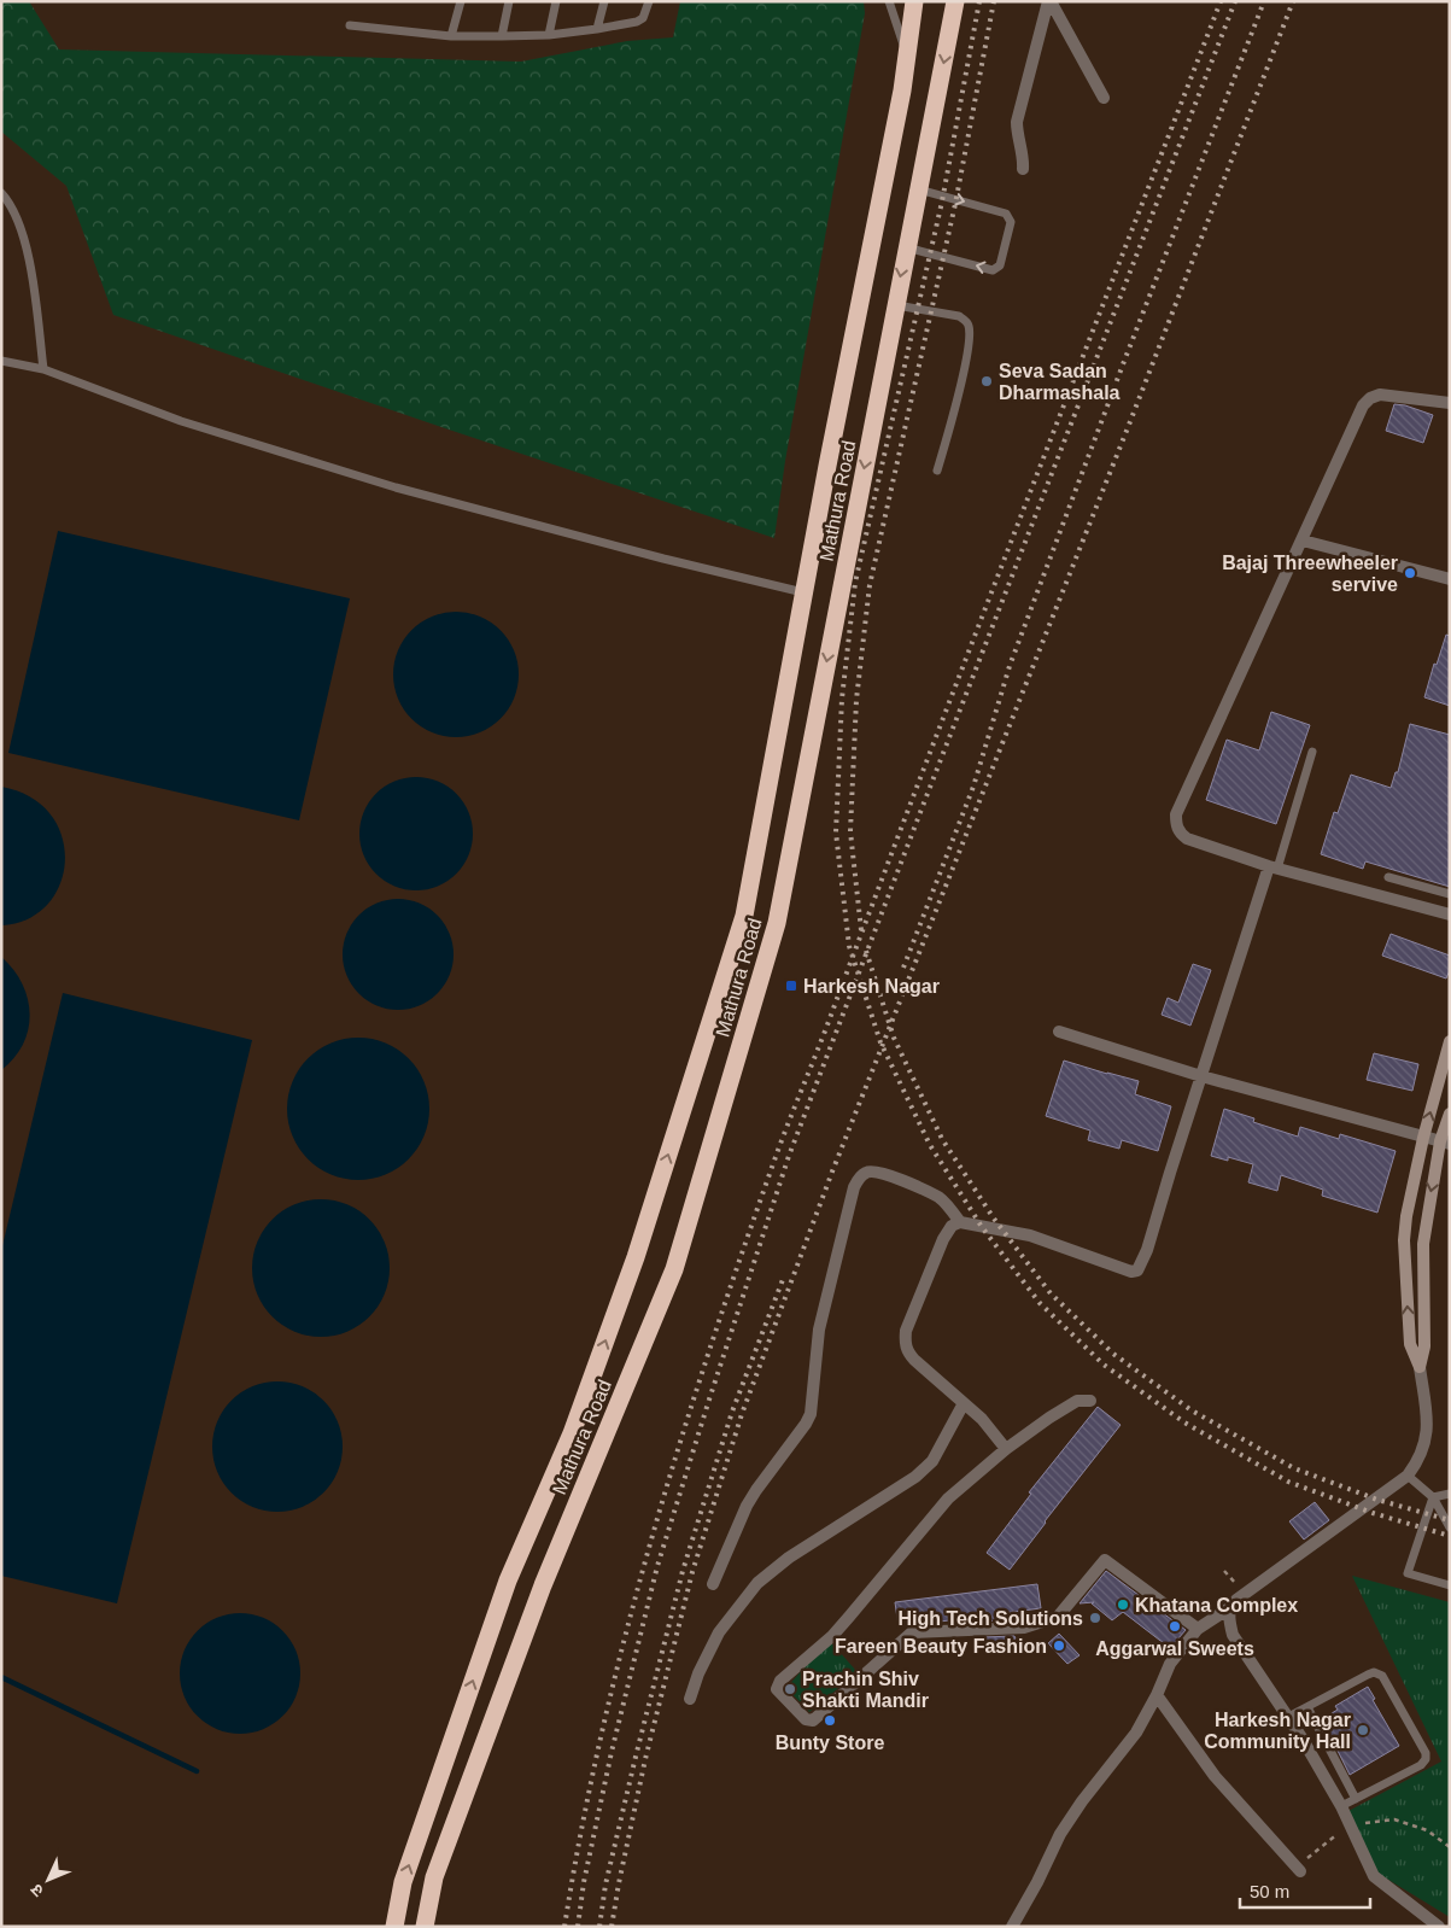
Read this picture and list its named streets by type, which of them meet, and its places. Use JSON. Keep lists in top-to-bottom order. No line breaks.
{"streets":{"highway":["Mathura Road"]},"places":{"other":["Seva Sadan Dharmashala","Bajaj Threewheeler servive","Khatana Complex","High Tech Solutions","Aggarwal Sweets","Fareen Beauty Fashion","Prachin Shiv Shakti Mandir","Bunty Store","Harkesh Nagar Community Hall"],"transit":["Harkesh Nagar"]},"scale_bar":"50 m","north":"bottom left"}
